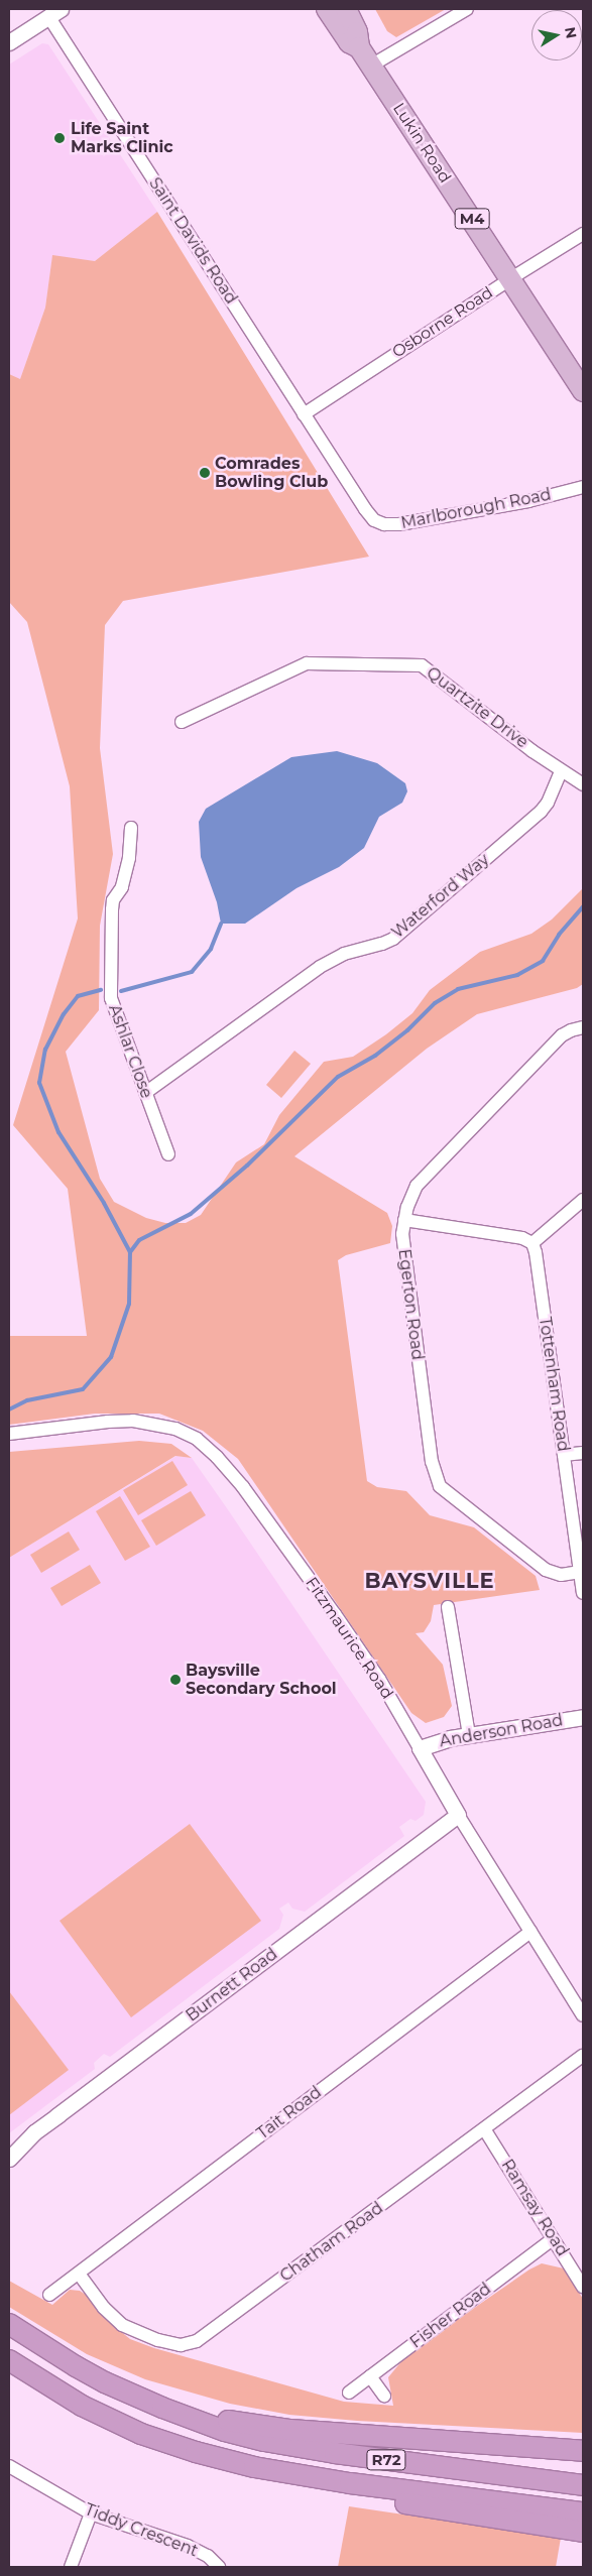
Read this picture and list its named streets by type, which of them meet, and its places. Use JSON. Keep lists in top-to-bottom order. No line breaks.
{"streets":{"highway":["R72"],"main road":["Lukin Road","M4"],"street":["Saint Davids Road","Osborne Road","Marlborough Road","Quartzite Drive","Waterford Way","Ashlar Close","Egerton Road","Tottenham Road","Fitzmaurice Road","Anderson Road","Burnett Road","Tait Road","Ramsay Road","Chatham Road","Fisher Road","Tiddy Crescent"]},"crossings":[["Lukin Road","Osborne Road"],["Saint Davids Road","Osborne Road"],["Saint Davids Road","Marlborough Road"],["Osborne Road","Marlborough Road"],["Quartzite Drive","Waterford Way"],["Waterford Way","Ashlar Close"],["Egerton Road","Tottenham Road"],["Fitzmaurice Road","Anderson Road"],["Fitzmaurice Road","Burnett Road"],["Fitzmaurice Road","Tait Road"],["Tait Road","Chatham Road"],["Ramsay Road","Chatham Road"],["Ramsay Road","Fisher Road"]],"districts":["BAYSVILLE"],"places":["Life Saint Marks Clinic","Comrades Bowling Club","Baysville Secondary School"],"north":"right"}
